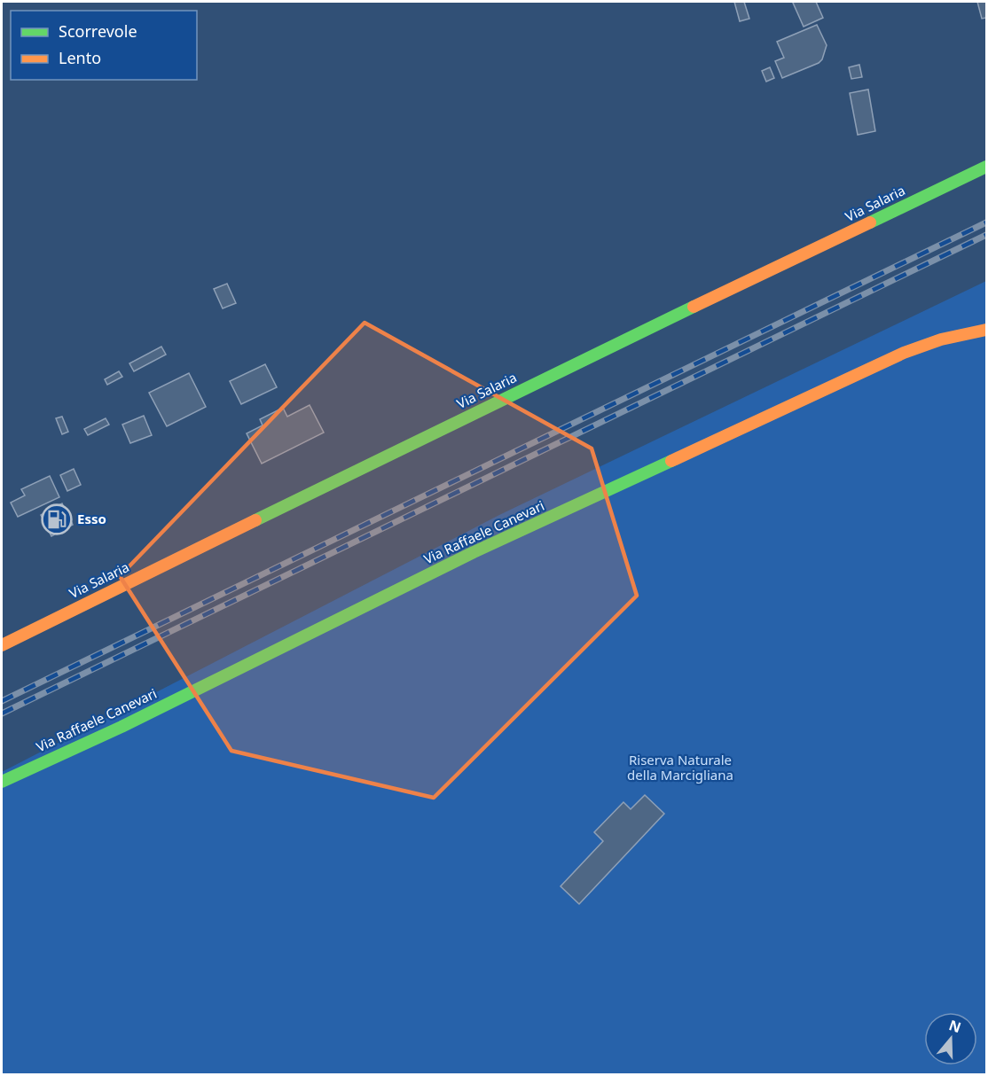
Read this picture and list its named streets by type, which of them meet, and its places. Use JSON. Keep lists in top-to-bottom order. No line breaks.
{"streets":{"main road":["Via Salaria","Via Raffaele Canevari"]},"parks":["Riserva Naturale della Marcigliana"],"places":{"fuel station":["Esso"]},"legend":["Scorrevole","Lento"],"north":"top"}
